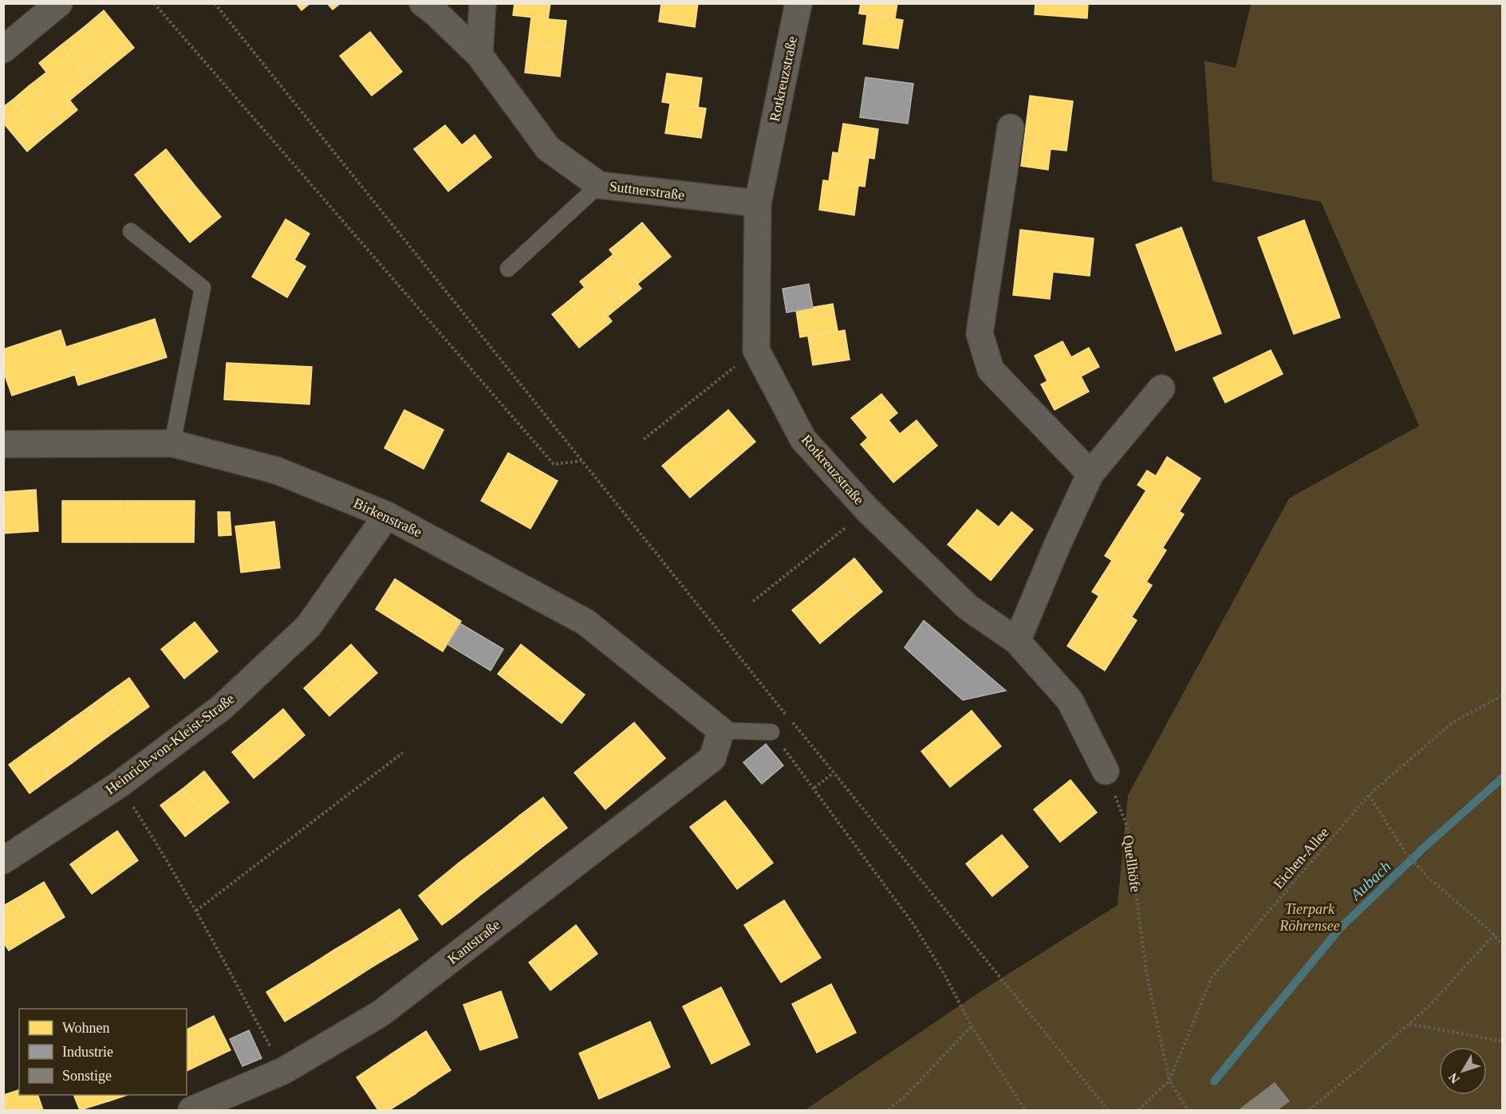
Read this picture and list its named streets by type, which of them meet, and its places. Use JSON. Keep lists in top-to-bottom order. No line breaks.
{"streets":{"street":["Rotkreuzstraße","Suttnerstraße","Birkenstraße","Heinrich-von-Kleist-Straße","Kantstraße"],"path":["Eichen-Allee","Quellhöfe"]},"crossings":[["Rotkreuzstraße","Suttnerstraße"],["Birkenstraße","Heinrich-von-Kleist-Straße"],["Birkenstraße","Kantstraße"],["Eichen-Allee","Quellhöfe"]],"water":["Aubach"],"parks":["Tierpark Röhrensee"],"legend":["Wohnen","Industrie","Sonstige"],"north":"bottom left"}
